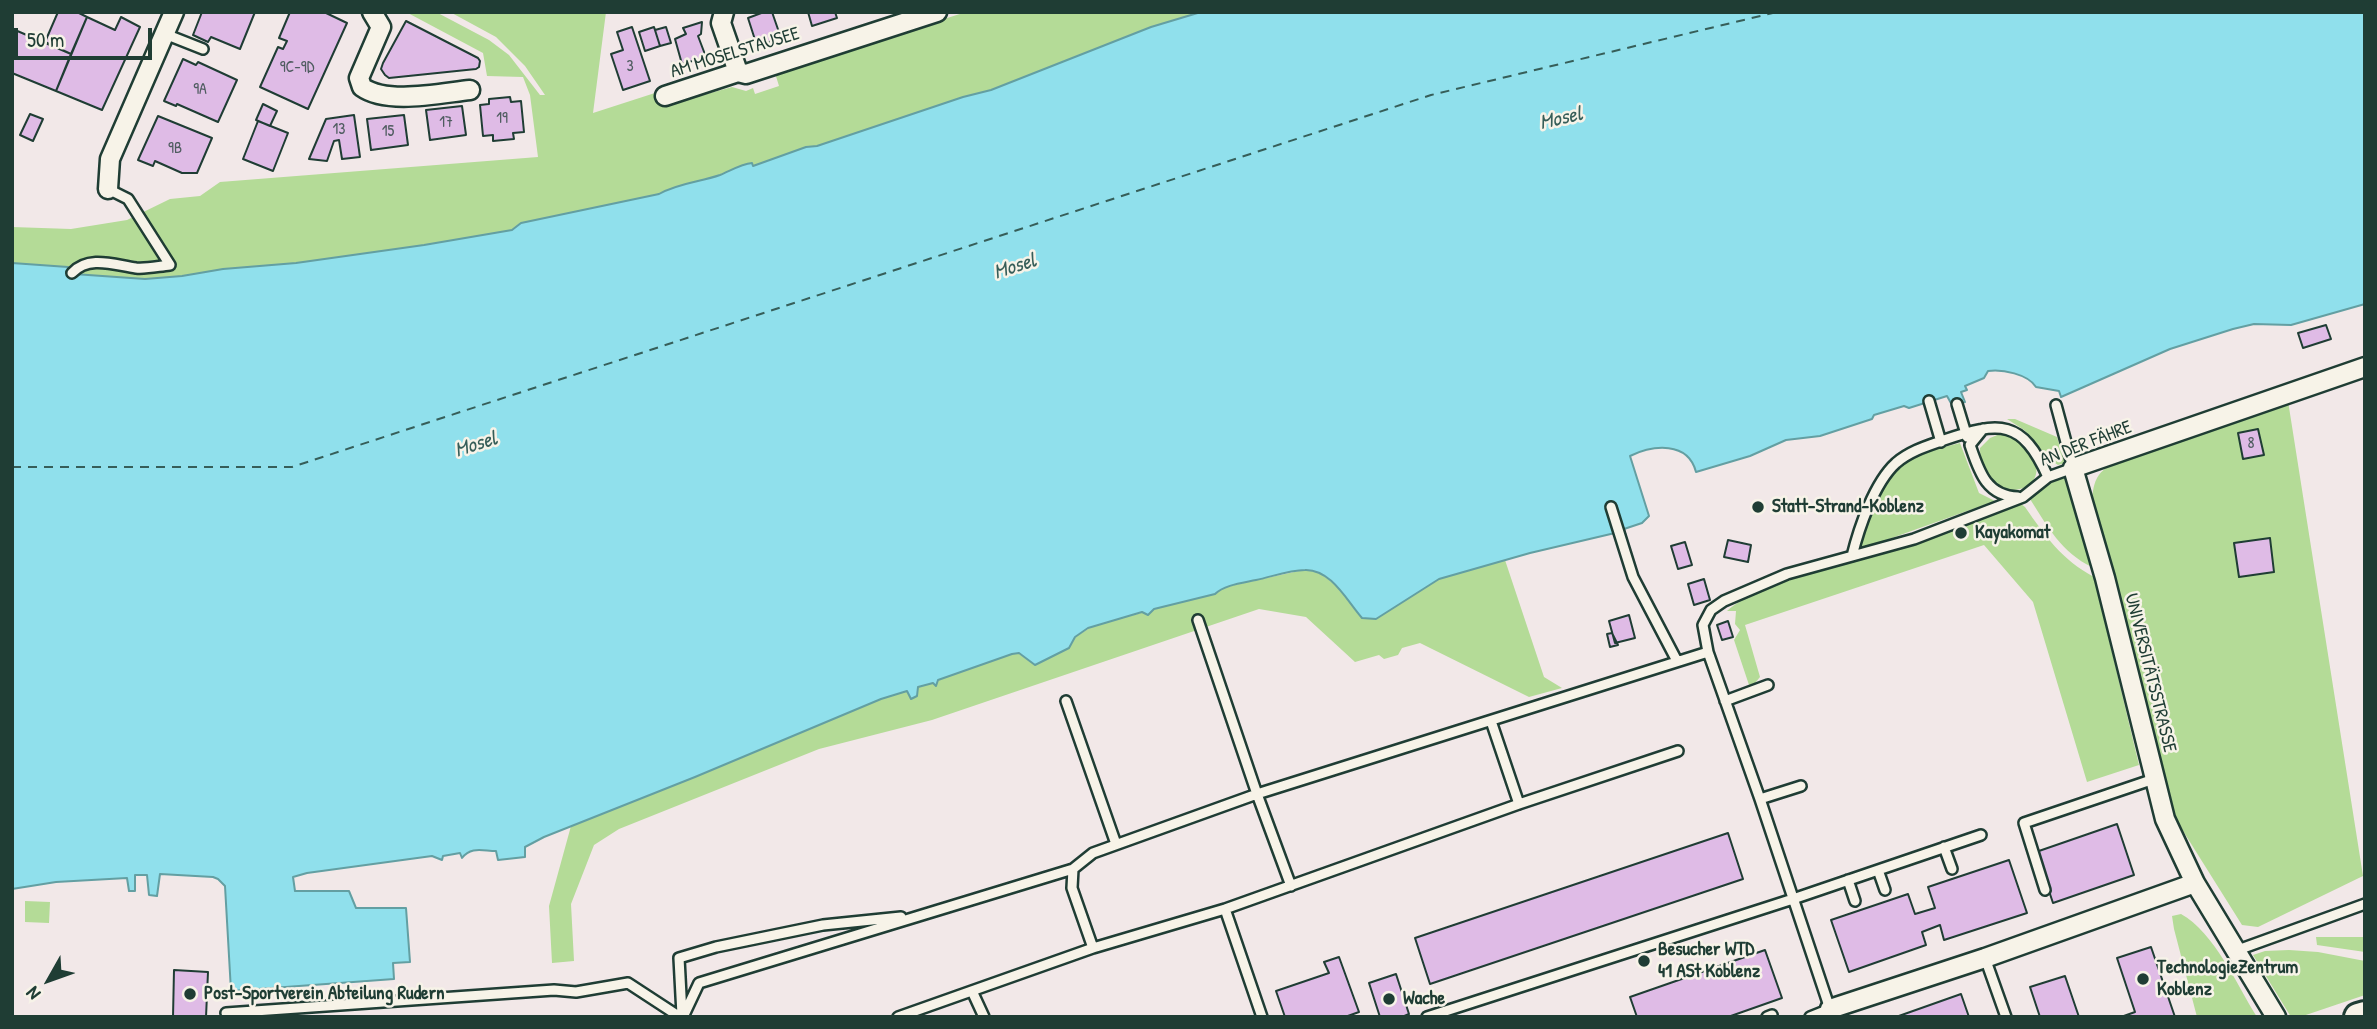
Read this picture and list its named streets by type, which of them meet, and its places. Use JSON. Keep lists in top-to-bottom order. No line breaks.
{"streets":{"street":["AM MOSELSTAUSEE","AN DER FÄHRE","UNIVERSITÄTSSTRASSE"]},"crossings":[["AN DER FÄHRE","UNIVERSITÄTSSTRASSE"]],"water":["Mosel"],"places":["Statt-Strand-Koblenz","Kayakomat","Besucher WTD 41 ASt Koblenz","TechnologieZentrum Koblenz","Post-Sportverein Abteilung Rudern","Wache"],"house_numbers":["3","9C-9D","9A","19","17","13","15","9B","8"],"scale_bar":"50 m","north":"bottom left"}
